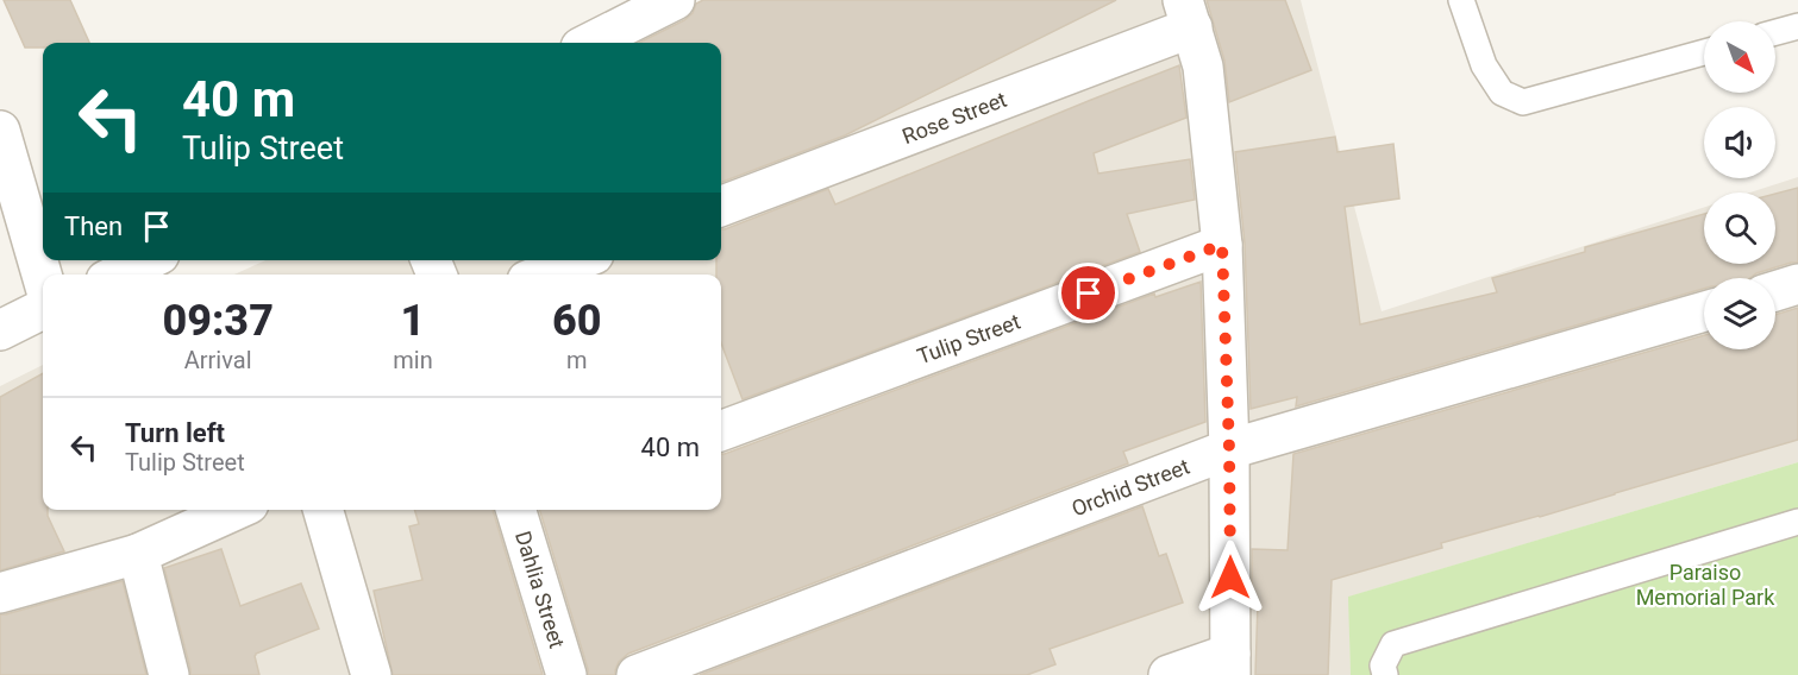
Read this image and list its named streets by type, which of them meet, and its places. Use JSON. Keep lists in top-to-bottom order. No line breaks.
{"streets":{"street":["Rose Street","Tulip Street","Orchid Street","Dahlia Street"]},"parks":["Paraiso Memorial Park"],"north":"bottom right","page":{"turn":["40 m","Tulip Street"],"then":"Then","eta":["09:37","Arrival","1","min","60","m"],"list":[{"name":"Turn left","note":"Tulip Street","value":"40 m"}]}}
